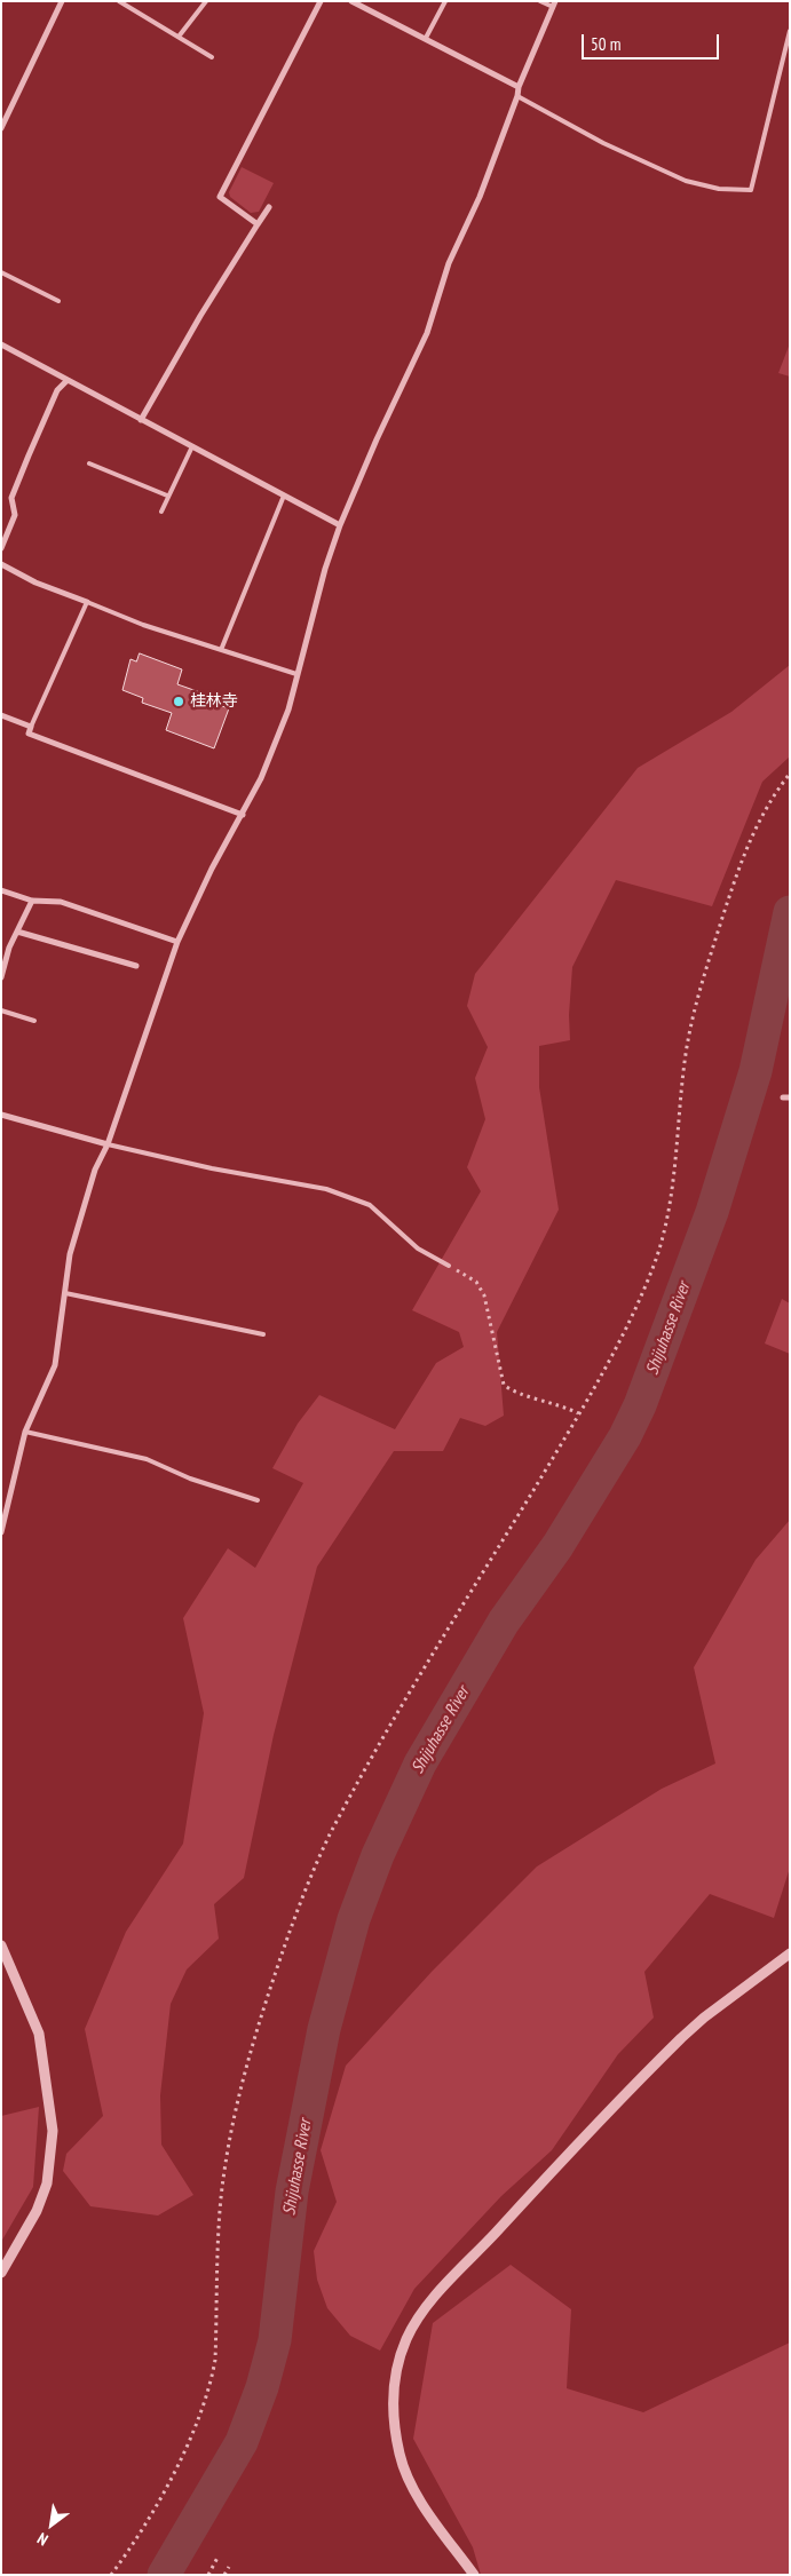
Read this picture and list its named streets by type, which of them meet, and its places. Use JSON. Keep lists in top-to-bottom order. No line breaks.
{"water":["Shijuhasse River"],"places":["桂林寺"],"scale_bar":"50 m","north":"bottom left"}
